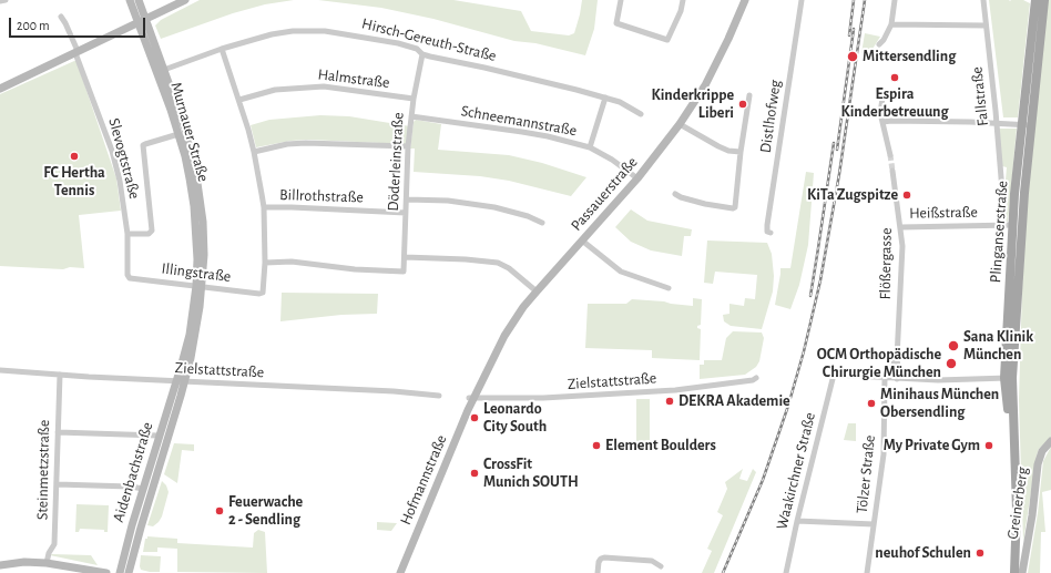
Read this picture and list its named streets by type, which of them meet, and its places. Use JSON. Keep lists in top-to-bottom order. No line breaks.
{"streets":{"main road":["Murnauer Straße","Passauerstraße","Plinganserstraße","Aidenbachstraße","Hofmannstraße","Greinerberg"],"street":["Hirsch-Gereuth-Straße","Halmstraße","Fallstraße","Distlhofweg","Schneemannstraße","Slevogtstraße","Döderleinstraße","Billrothstraße","Heißstraße","Flößergasse","Illingstraße","Zielstattstraße","Steinmetzstraße","Waakirchner Straße","Tölzer Straße"]},"crossings":[["Hirsch-Gereuth-Straße","Murnauer Straße"],["Hirsch-Gereuth-Straße","Döderleinstraße"],["Halmstraße","Döderleinstraße"],["Schneemannstraße","Döderleinstraße"],["Schneemannstraße","Passauerstraße"],["Murnauer Straße","Illingstraße"],["Murnauer Straße","Zielstattstraße"],["Murnauer Straße","Aidenbachstraße"],["Slevogtstraße","Illingstraße"],["Döderleinstraße","Billrothstraße"],["Döderleinstraße","Illingstraße"],["Passauerstraße","Zielstattstraße"],["Passauerstraße","Hofmannstraße"],["Heißstraße","Plinganserstraße"],["Heißstraße","Flößergasse"],["Flößergasse","Waakirchner Straße"],["Flößergasse","Tölzer Straße"],["Zielstattstraße","Steinmetzstraße"],["Zielstattstraße","Aidenbachstraße"],["Zielstattstraße","Hofmannstraße"],["Waakirchner Straße","Tölzer Straße"]],"places":["Mittersendling","Espira Kinderbetreuung","Kinderkrippe Liberi","FC Hertha Tennis","KiTa Zugspitze","Sana Klinik München","OCM Orthopädische Chirurgie München","DEKRA Akademie","Minihaus München Obersendling","Leonardo City South","Element Boulders","My Private Gym","CrossFit Munich SOUTH","Feuerwache 2 - Sendling","neuhof Schulen"],"scale_bar":"200 m"}
